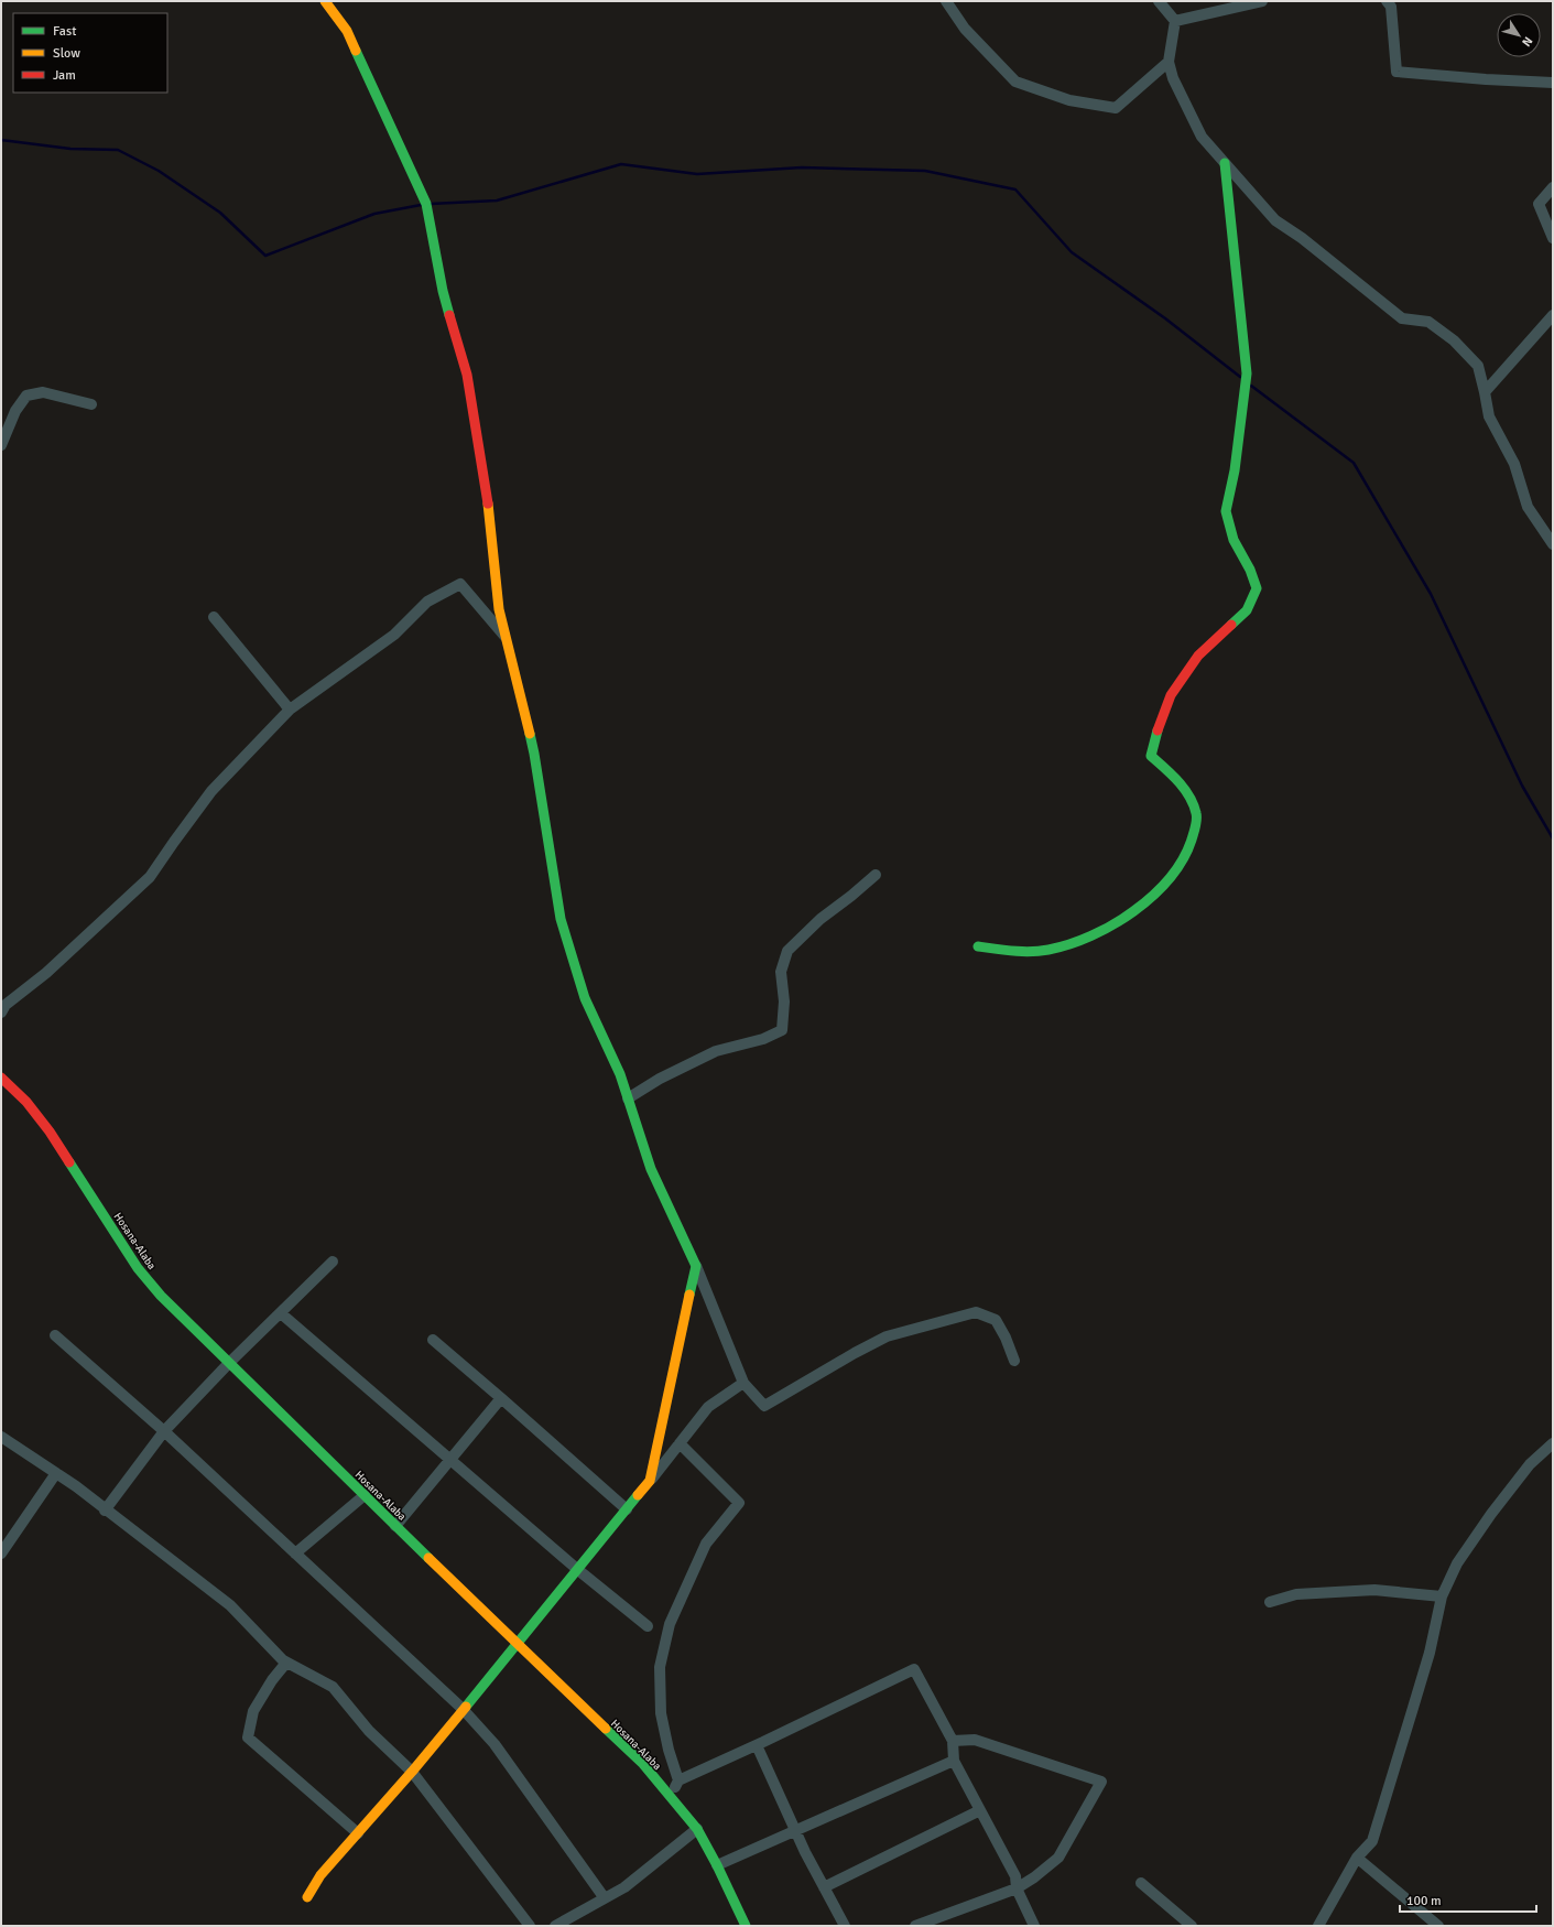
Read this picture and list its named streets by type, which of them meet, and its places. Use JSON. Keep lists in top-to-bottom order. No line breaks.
{"streets":{"street":["Hosana-Alaba"]},"legend":["Fast","Slow","Jam"],"scale_bar":"100 m","north":"bottom right"}
